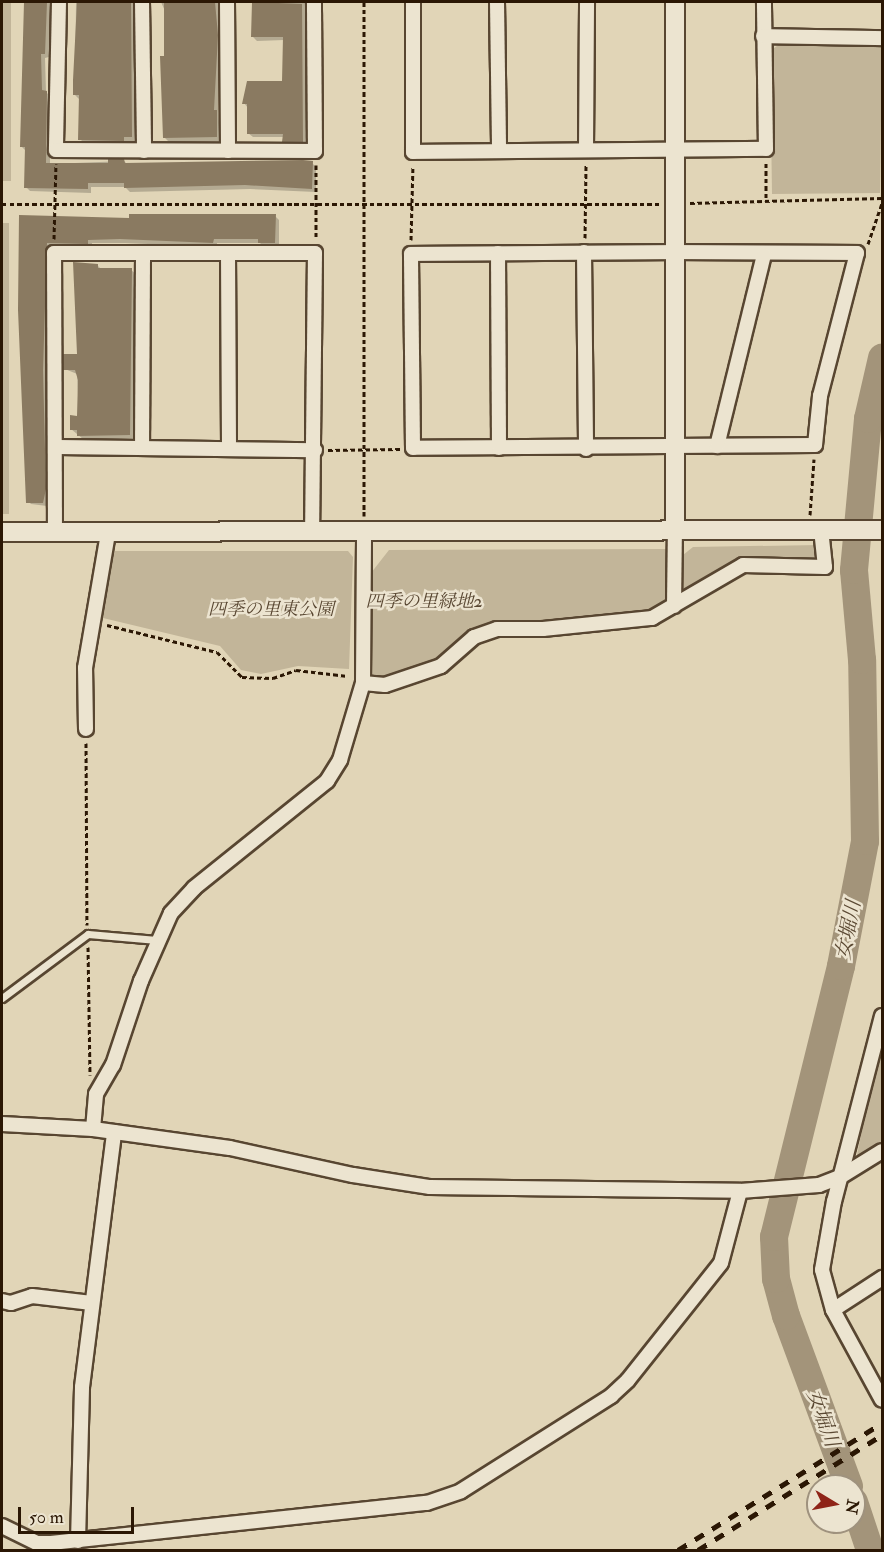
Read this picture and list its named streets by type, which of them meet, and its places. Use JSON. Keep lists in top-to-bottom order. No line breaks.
{"water":["女堀川"],"parks":["四季の里緑地2","四季の里東公園"],"scale_bar":"50 m","north":"right"}
